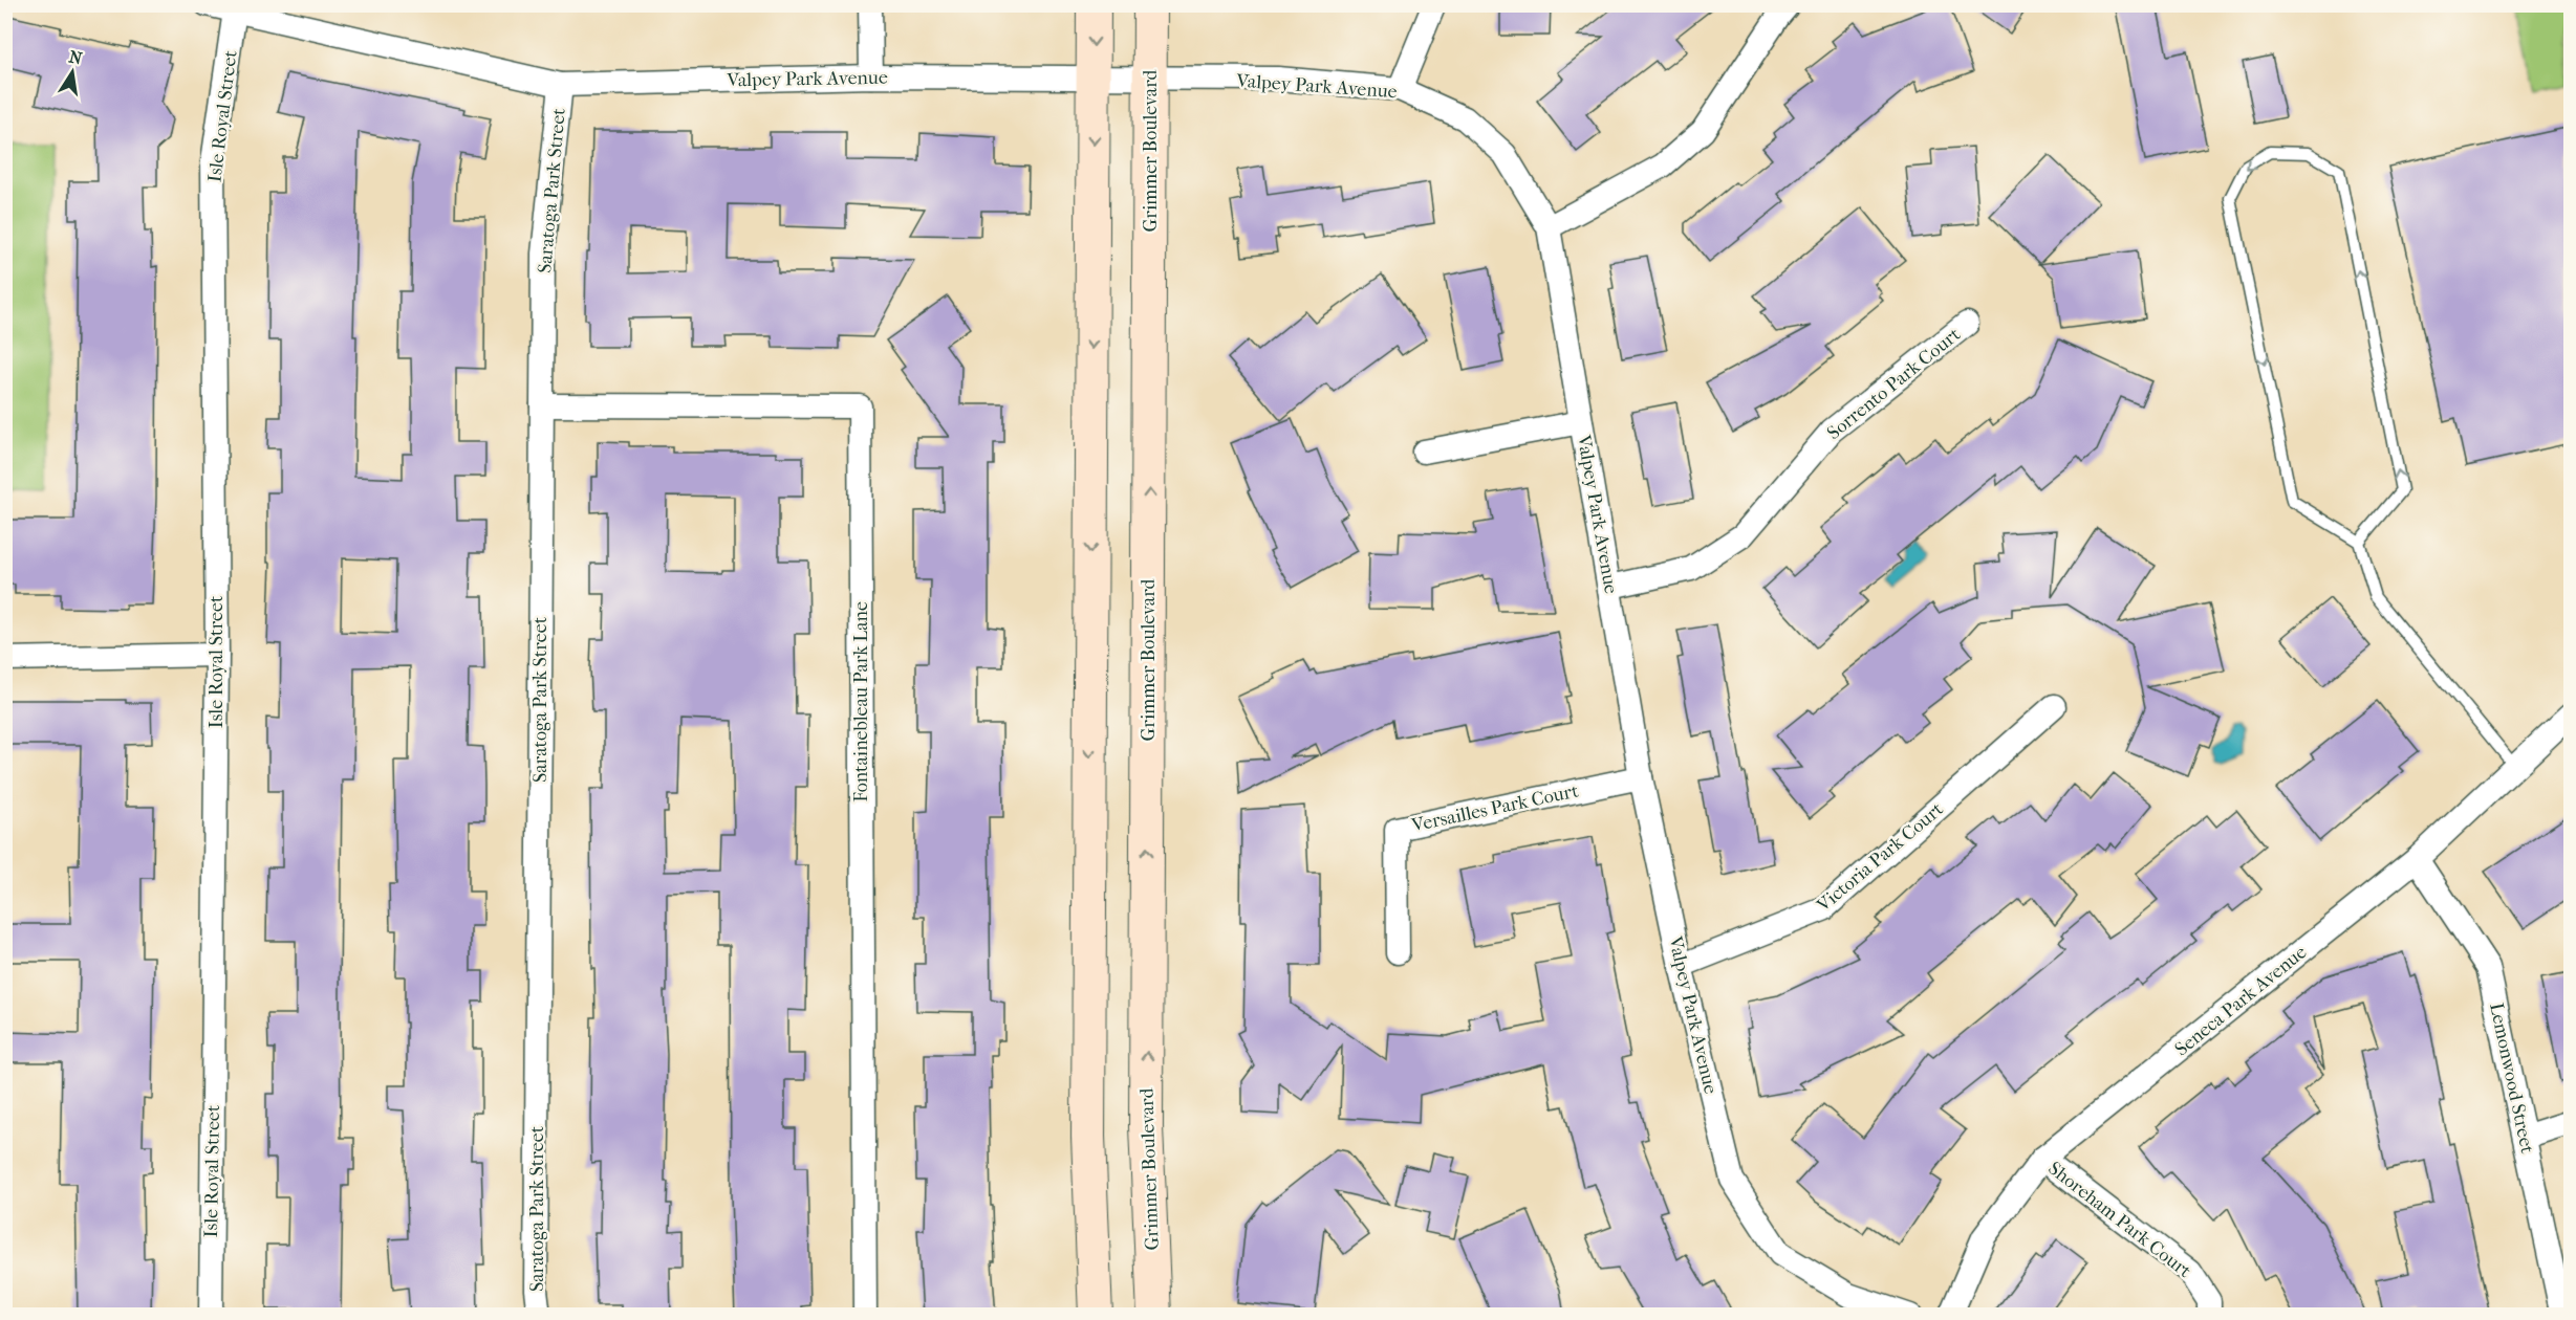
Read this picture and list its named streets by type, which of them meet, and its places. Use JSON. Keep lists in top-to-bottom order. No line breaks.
{"streets":{"main road":["Grimmer Boulevard"],"street":["Valpey Park Avenue","Isle Royal Street","Saratoga Park Street","Sorrento Park Court","Fontainebleau Park Lane","Versailles Park Court","Victoria Park Court","Seneca Park Avenue","Lemonwood Street","Shoreham Park Court"]},"crossings":[["Valpey Park Avenue","Isle Royal Street"],["Valpey Park Avenue","Grimmer Boulevard"],["Valpey Park Avenue","Saratoga Park Street"],["Valpey Park Avenue","Sorrento Park Court"],["Valpey Park Avenue","Versailles Park Court"],["Valpey Park Avenue","Victoria Park Court"],["Saratoga Park Street","Fontainebleau Park Lane"],["Seneca Park Avenue","Lemonwood Street"],["Seneca Park Avenue","Shoreham Park Court"]],"north":"top"}
